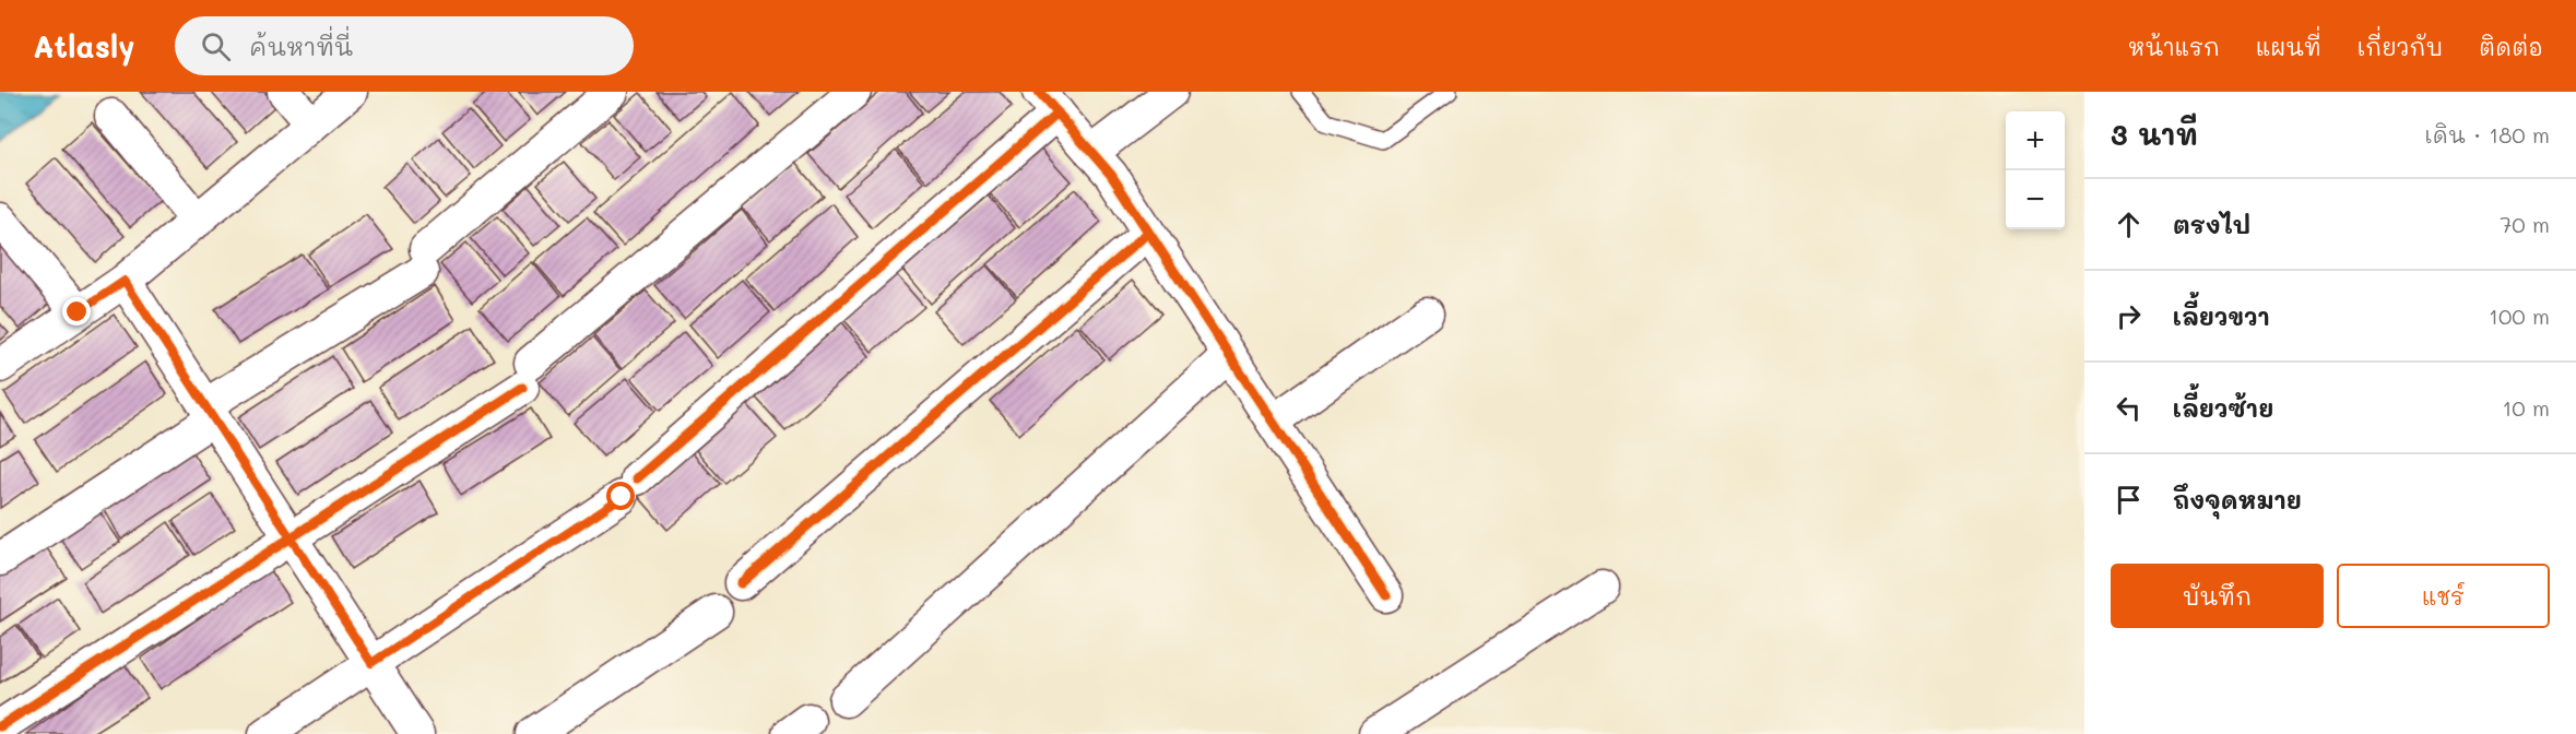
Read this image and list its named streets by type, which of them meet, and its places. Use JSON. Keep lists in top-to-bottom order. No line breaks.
{"page":{"header":"Atlasly","search":"ค้นหาที่นี่","nav":["หน้าแรก","แผนที่","เกี่ยวกับ","ติดต่อ"],"heading":["3 นาที","เดิน · 180 m"],"map_buttons":["+","−"],"list":[["ตรงไป","70 m"],["เลี้ยวขวา","100 m"],["เลี้ยวซ้าย","10 m"],"ถึงจุดหมาย"],"buttons":["บันทึก","แชร์"]}}
